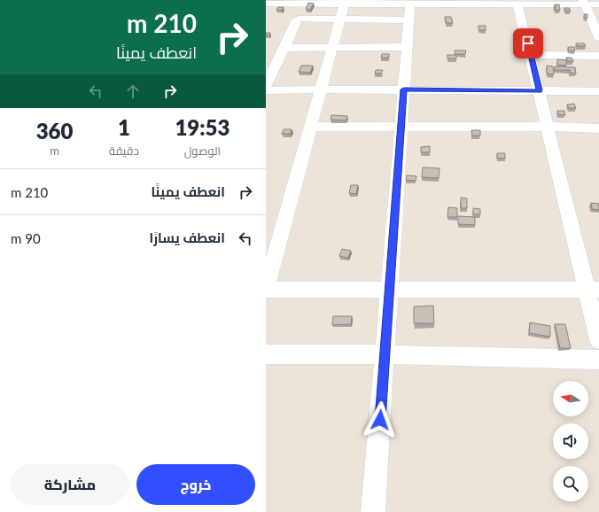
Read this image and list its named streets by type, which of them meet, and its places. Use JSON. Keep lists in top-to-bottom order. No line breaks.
{"north":"left","page":{"turn":["210 m","انعطف يمينًا"],"eta":["19:53","الوصول","1","دقيقة","360","m"],"list":[{"name":"انعطف يمينًا","value":"210 m"},{"name":"انعطف يسارًا","value":"90 m"}],"buttons":["خروج","مشاركة"]}}
